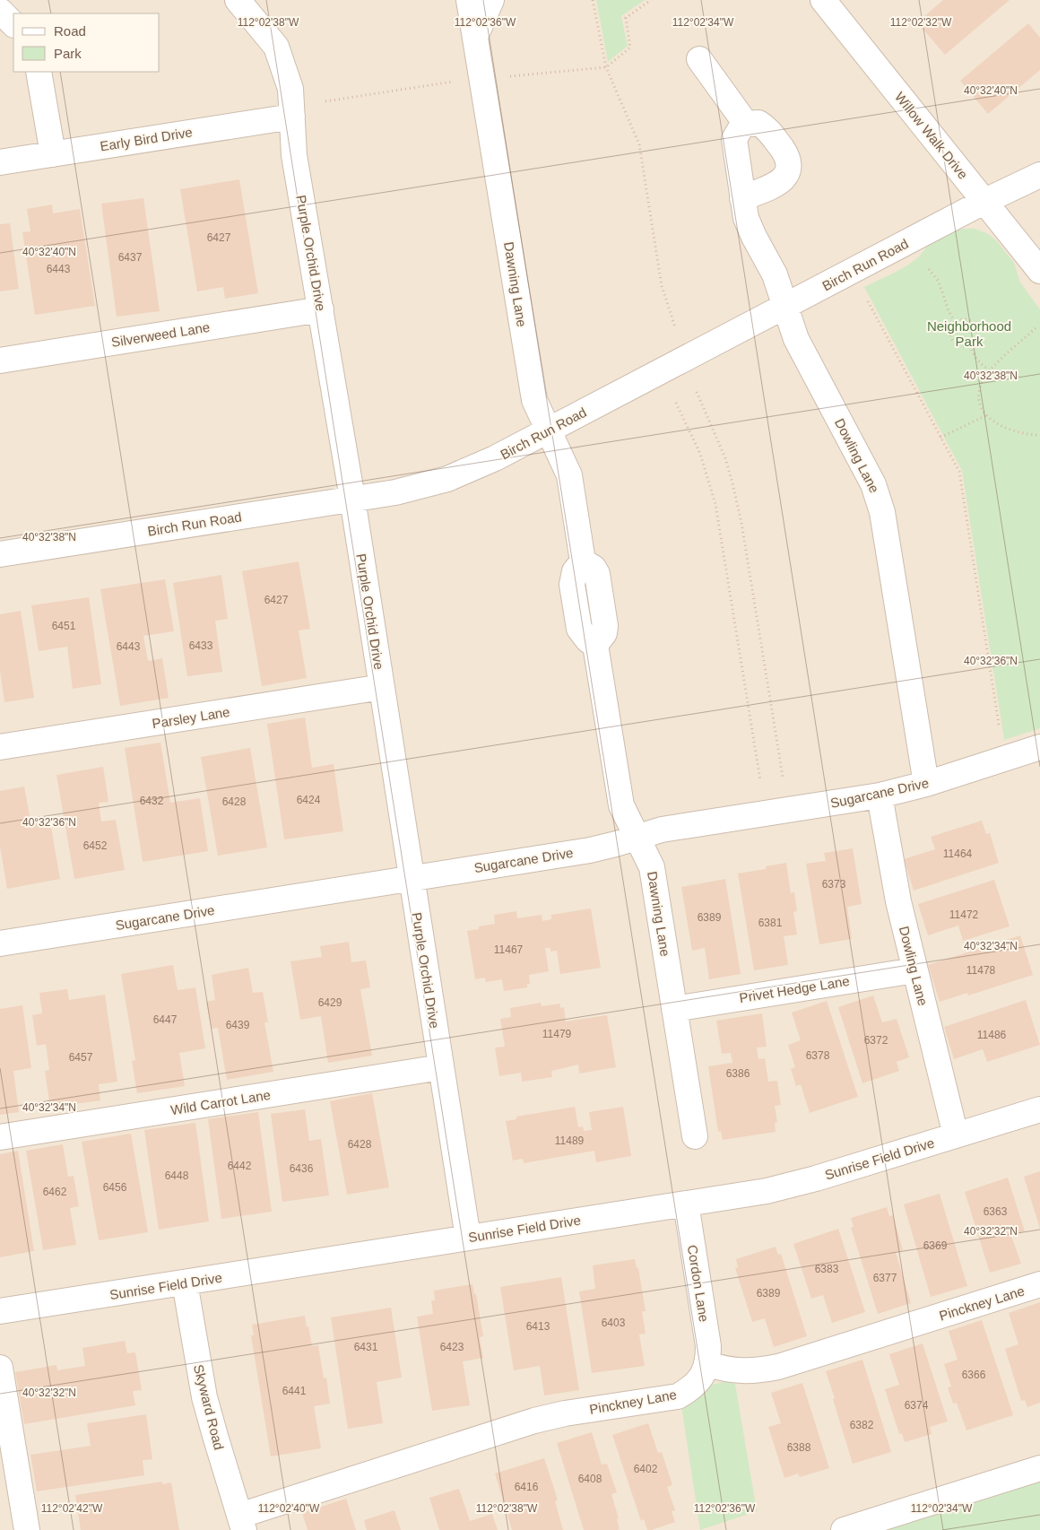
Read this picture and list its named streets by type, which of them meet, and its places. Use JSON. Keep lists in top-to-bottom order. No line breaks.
{"streets":{"street":["Willow Walk Drive","Early Bird Drive","Purple Orchid Drive","Birch Run Road","Dawning Lane","Silverweed Lane","Dowling Lane","Parsley Lane","Sugarcane Drive","Privet Hedge Lane","Wild Carrot Lane","Sunrise Field Drive","Cordon Lane","Pinckney Lane","Skyward Road"]},"crossings":[["Willow Walk Drive","Birch Run Road"],["Early Bird Drive","Purple Orchid Drive"],["Purple Orchid Drive","Birch Run Road"],["Purple Orchid Drive","Silverweed Lane"],["Purple Orchid Drive","Parsley Lane"],["Purple Orchid Drive","Sugarcane Drive"],["Purple Orchid Drive","Wild Carrot Lane"],["Purple Orchid Drive","Sunrise Field Drive"],["Birch Run Road","Dawning Lane"],["Birch Run Road","Dowling Lane"],["Dawning Lane","Sugarcane Drive"],["Dawning Lane","Privet Hedge Lane"],["Dowling Lane","Sugarcane Drive"],["Dowling Lane","Privet Hedge Lane"],["Dowling Lane","Sunrise Field Drive"],["Sunrise Field Drive","Cordon Lane"],["Sunrise Field Drive","Skyward Road"],["Cordon Lane","Pinckney Lane"],["Pinckney Lane","Skyward Road"]],"parks":["Neighborhood Park"],"house_numbers":["6427","6437","6443","6427","6451","6433","6443","6424","6432","6428","6452","11464","6373","11472","6389","6381","11467","11478","6429","6447","6439","11479","11486","6372","6378","6457","6386","11489","6428","6442","6436","6448","6456","6462","6363","6369","6383","6377","6389","6403","6413","6431","6423","6366","6441","6374","6382","6388","6402","6408","6416"],"legend":["Road","Park"],"coordinates":["112°02'38\"W","112°02'36\"W","112°02'34\"W","112°02'32\"W","40°32'40\"N","40°32'38\"N","40°32'36\"N","40°32'34\"N","40°32'32\"N","112°02'42\"W","112°02'40\"W"]}
